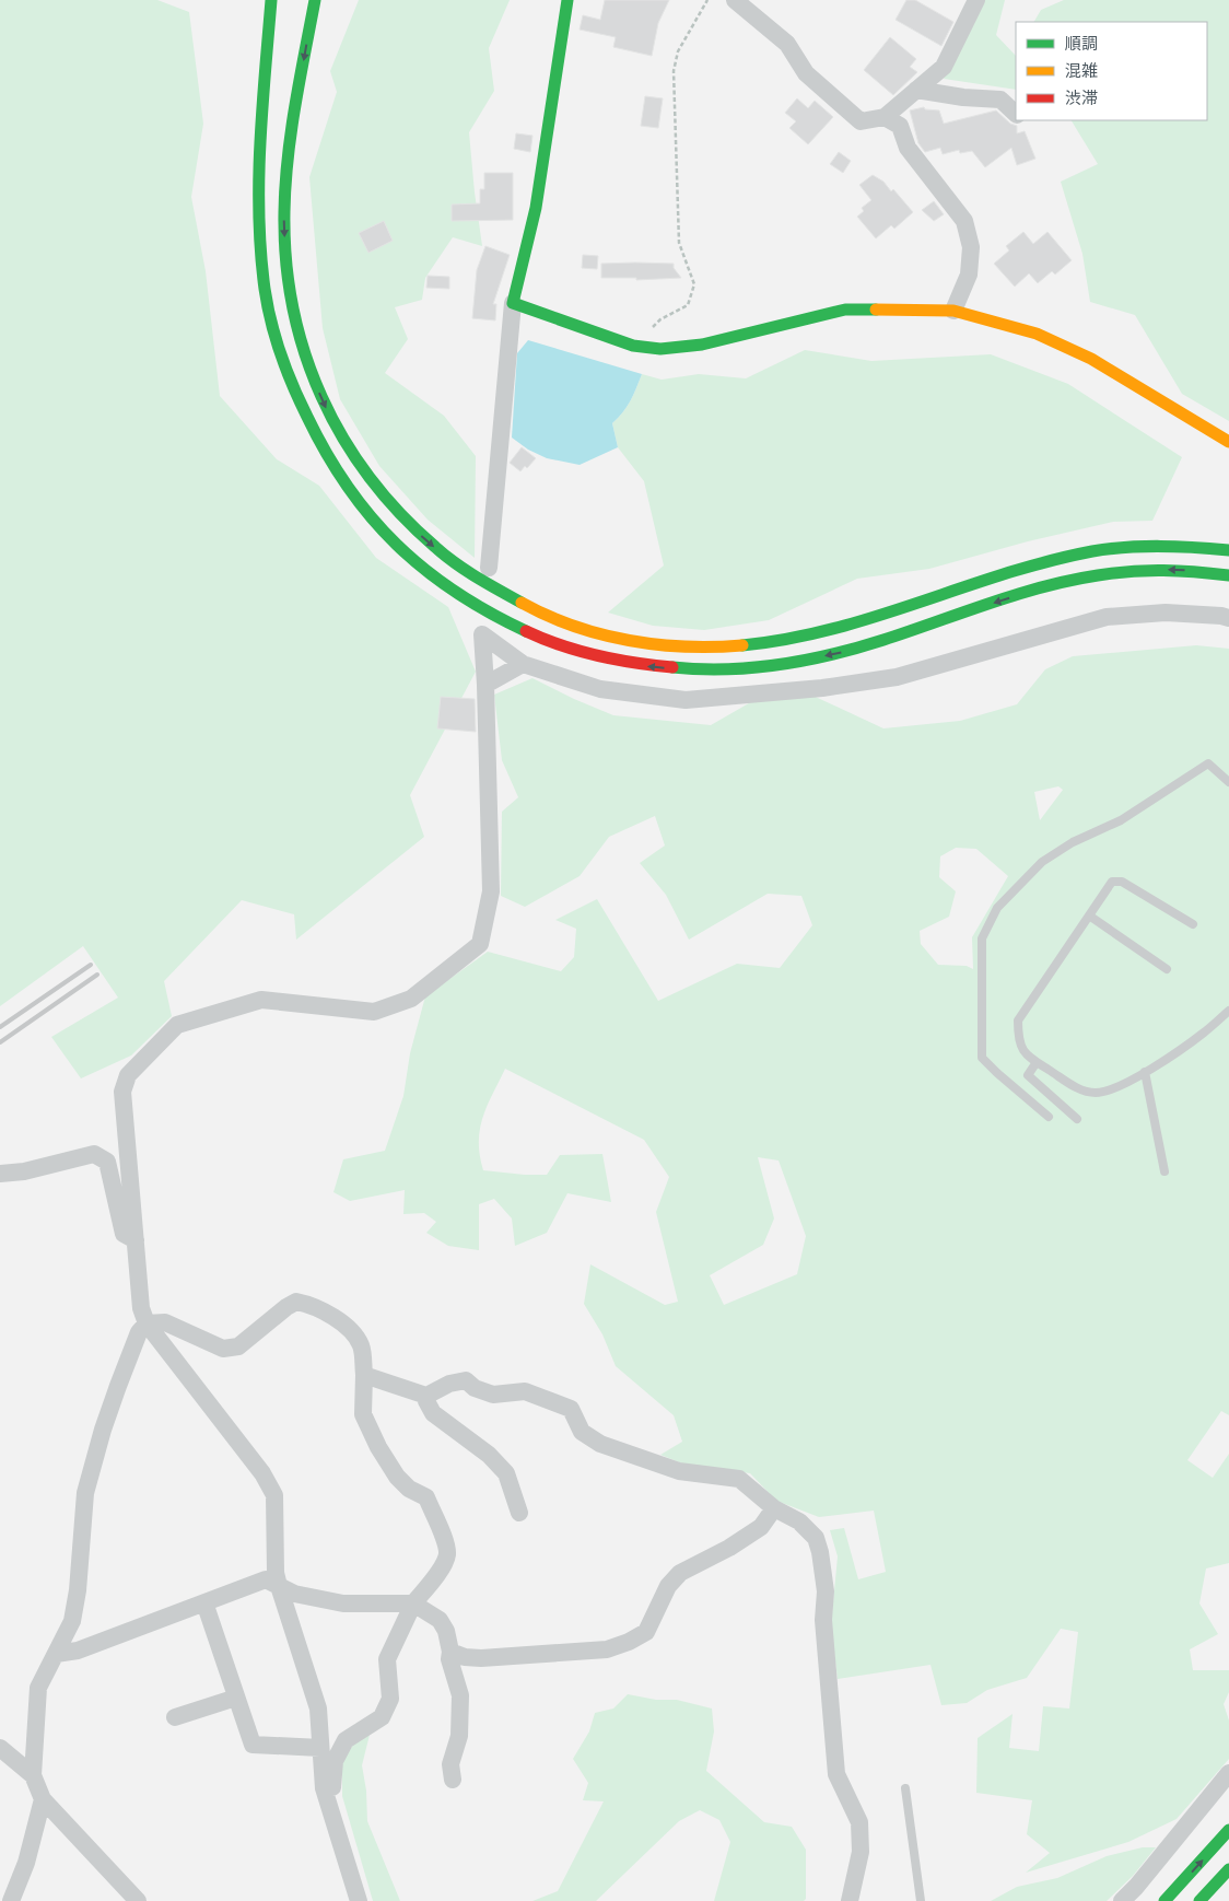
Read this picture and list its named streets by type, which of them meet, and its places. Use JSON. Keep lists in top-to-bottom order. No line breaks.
{"legend":["順調","混雑","渋滞"]}
